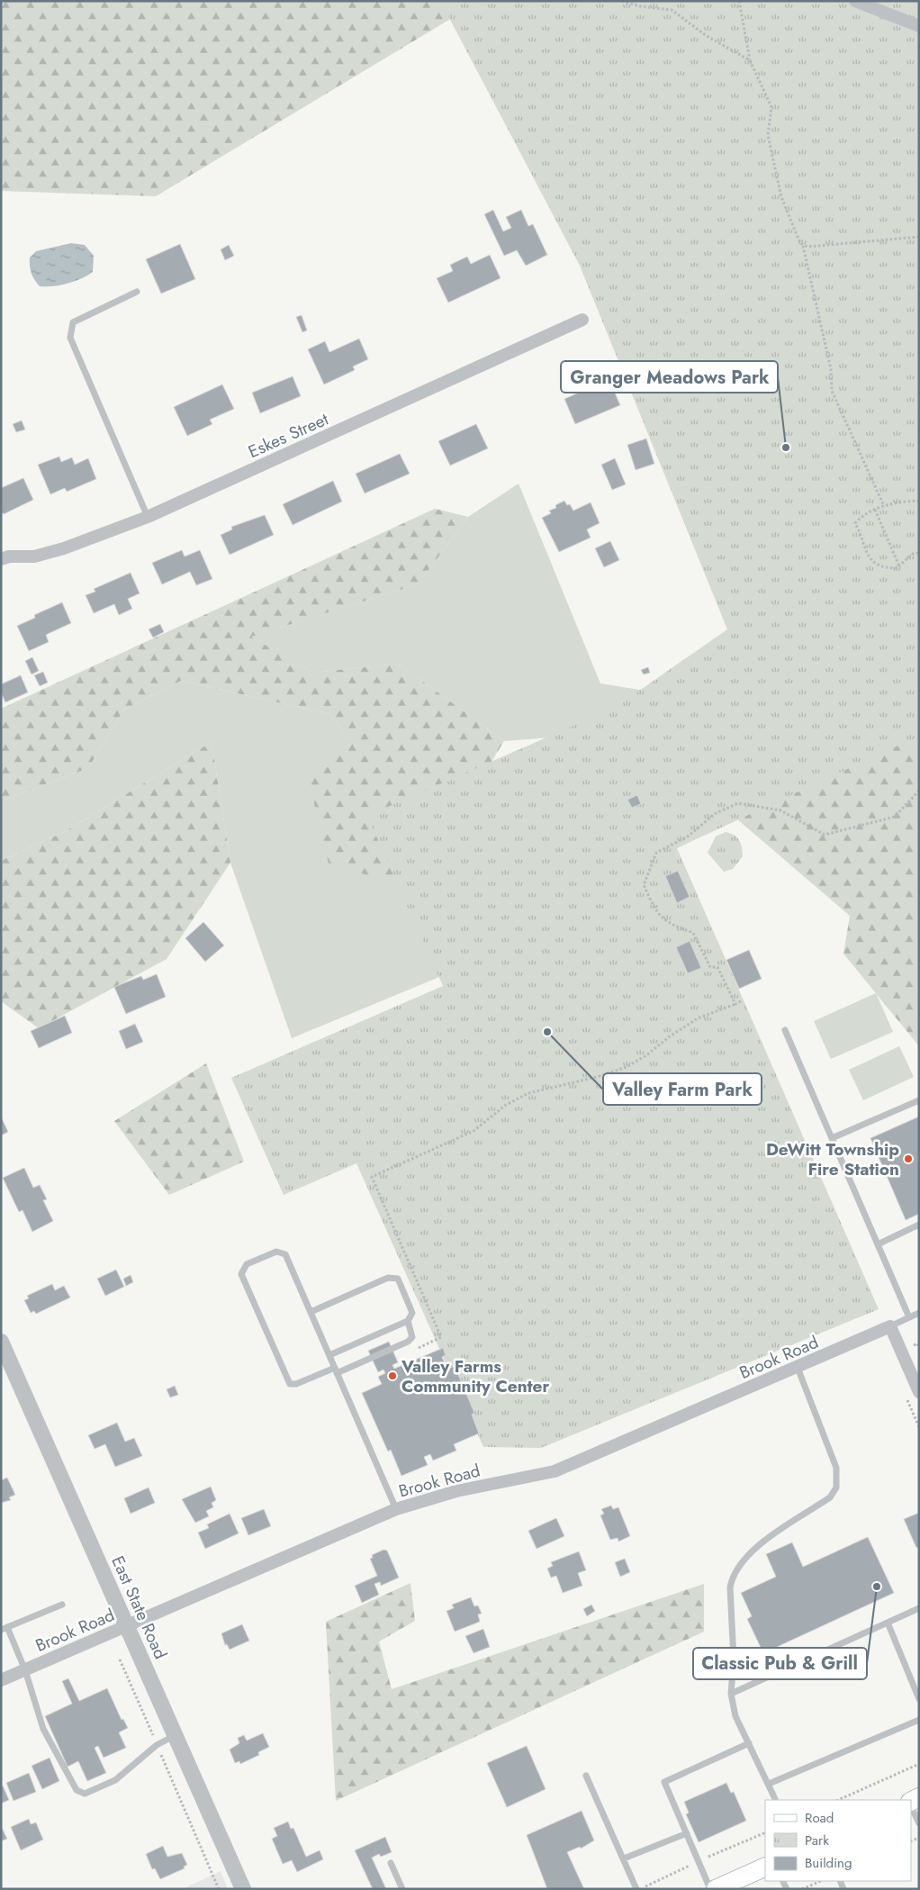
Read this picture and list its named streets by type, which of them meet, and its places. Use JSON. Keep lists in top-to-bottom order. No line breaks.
{"streets":{"street":["Eskes Street","Brook Road","East State Road"]},"crossings":[["Brook Road","East State Road"]],"places":["Granger Meadows Park","Valley Farm Park","DeWitt Township Fire Station","Valley Farms Community Center","Classic Pub & Grill"],"legend":["Road","Park","Building"]}
